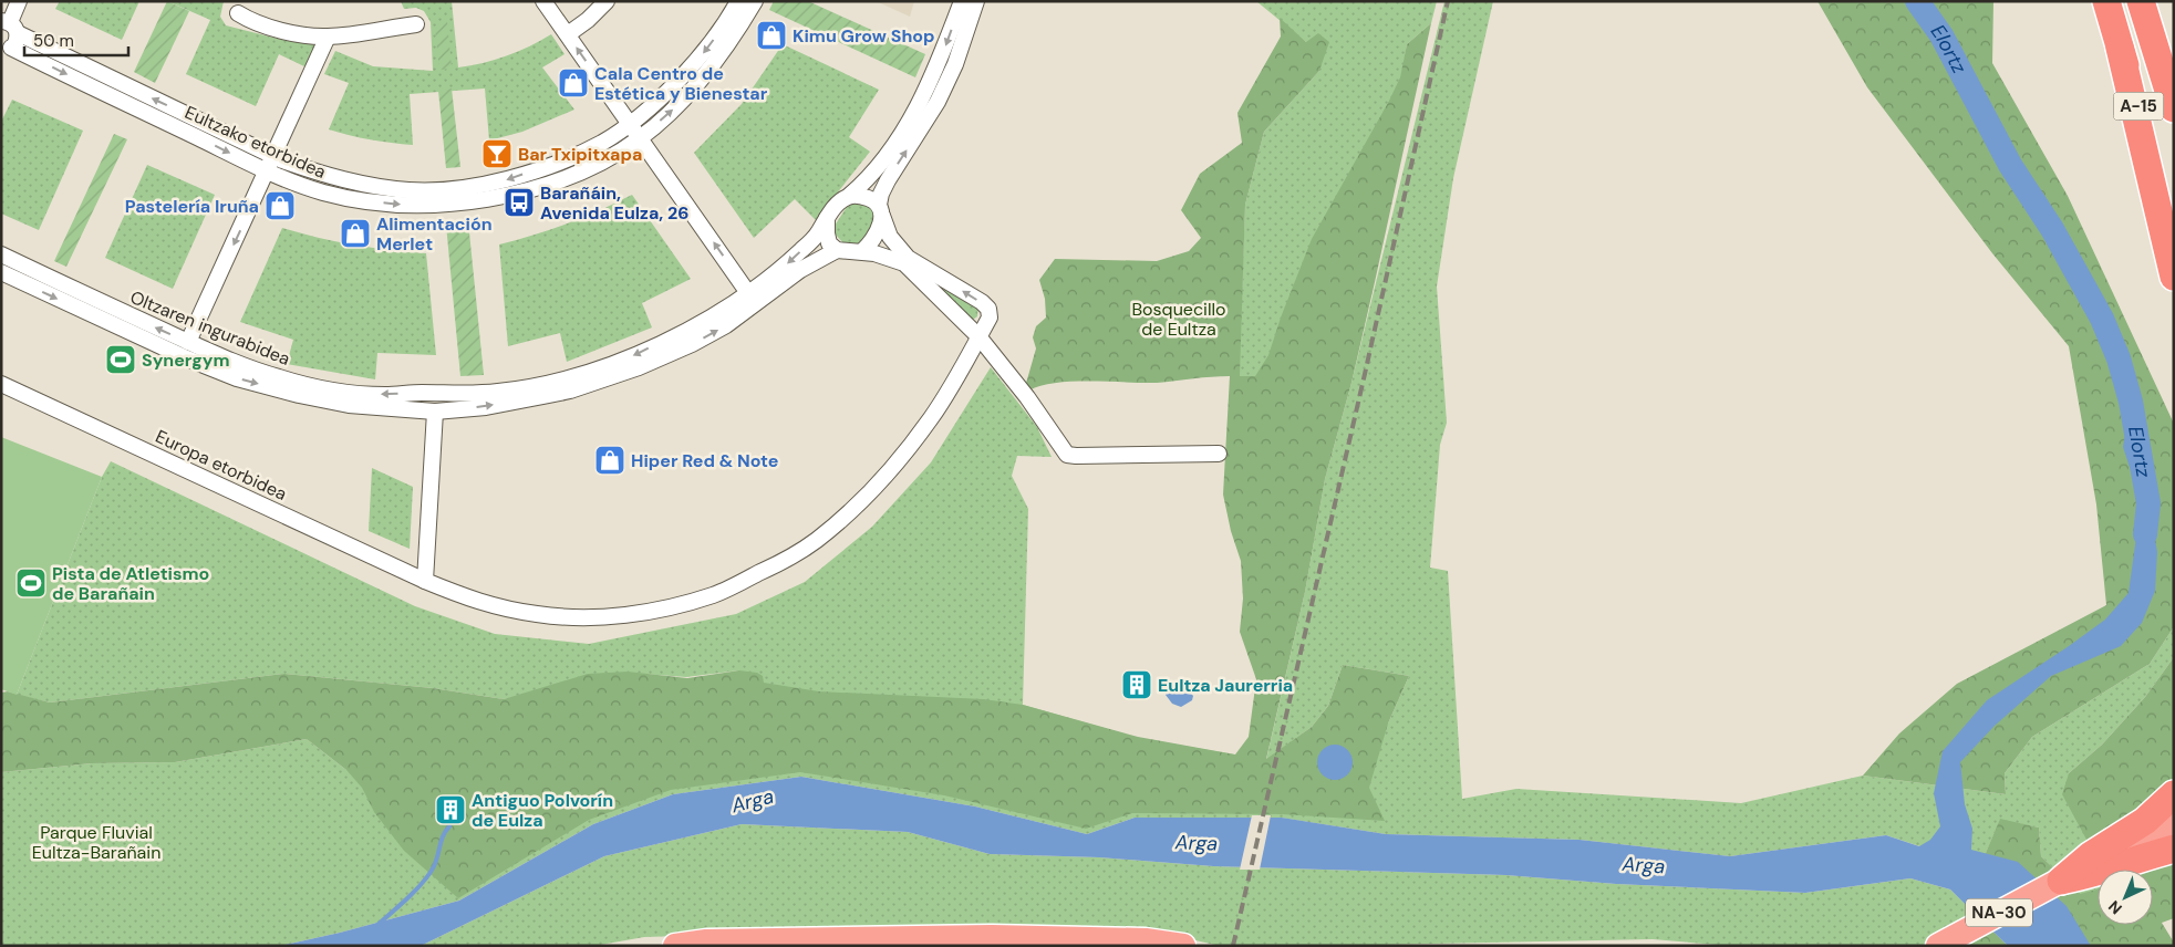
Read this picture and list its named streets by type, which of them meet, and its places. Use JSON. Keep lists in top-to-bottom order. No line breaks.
{"streets":{"highway":["A-15","NA-30"],"street":["Eultzako etorbidea","Oltzaren ingurabidea","Europa etorbidea"]},"crossings":[["Oltzaren ingurabidea","Europa etorbidea"]],"water":["Elortz","Arga"],"parks":["Bosquecillo de Eultza","Parque Fluvial Eultza-Barañain"],"places":{"shop":["Kimu Grow Shop","Cala Centro de Estética y Bienestar","Pastelería Iruña","Alimentación Merlet","Hiper Red & Note"],"bar":["Bar Txipitxapa"],"bus stop":["Barañáin, Avenida Eulza, 26"],"sports":["Synergym","Pista de Atletismo de Barañain"],"building":["Eultza Jaurerria","Antiguo Polvorín de Eulza"]},"scale_bar":"50 m","north":"bottom left"}
